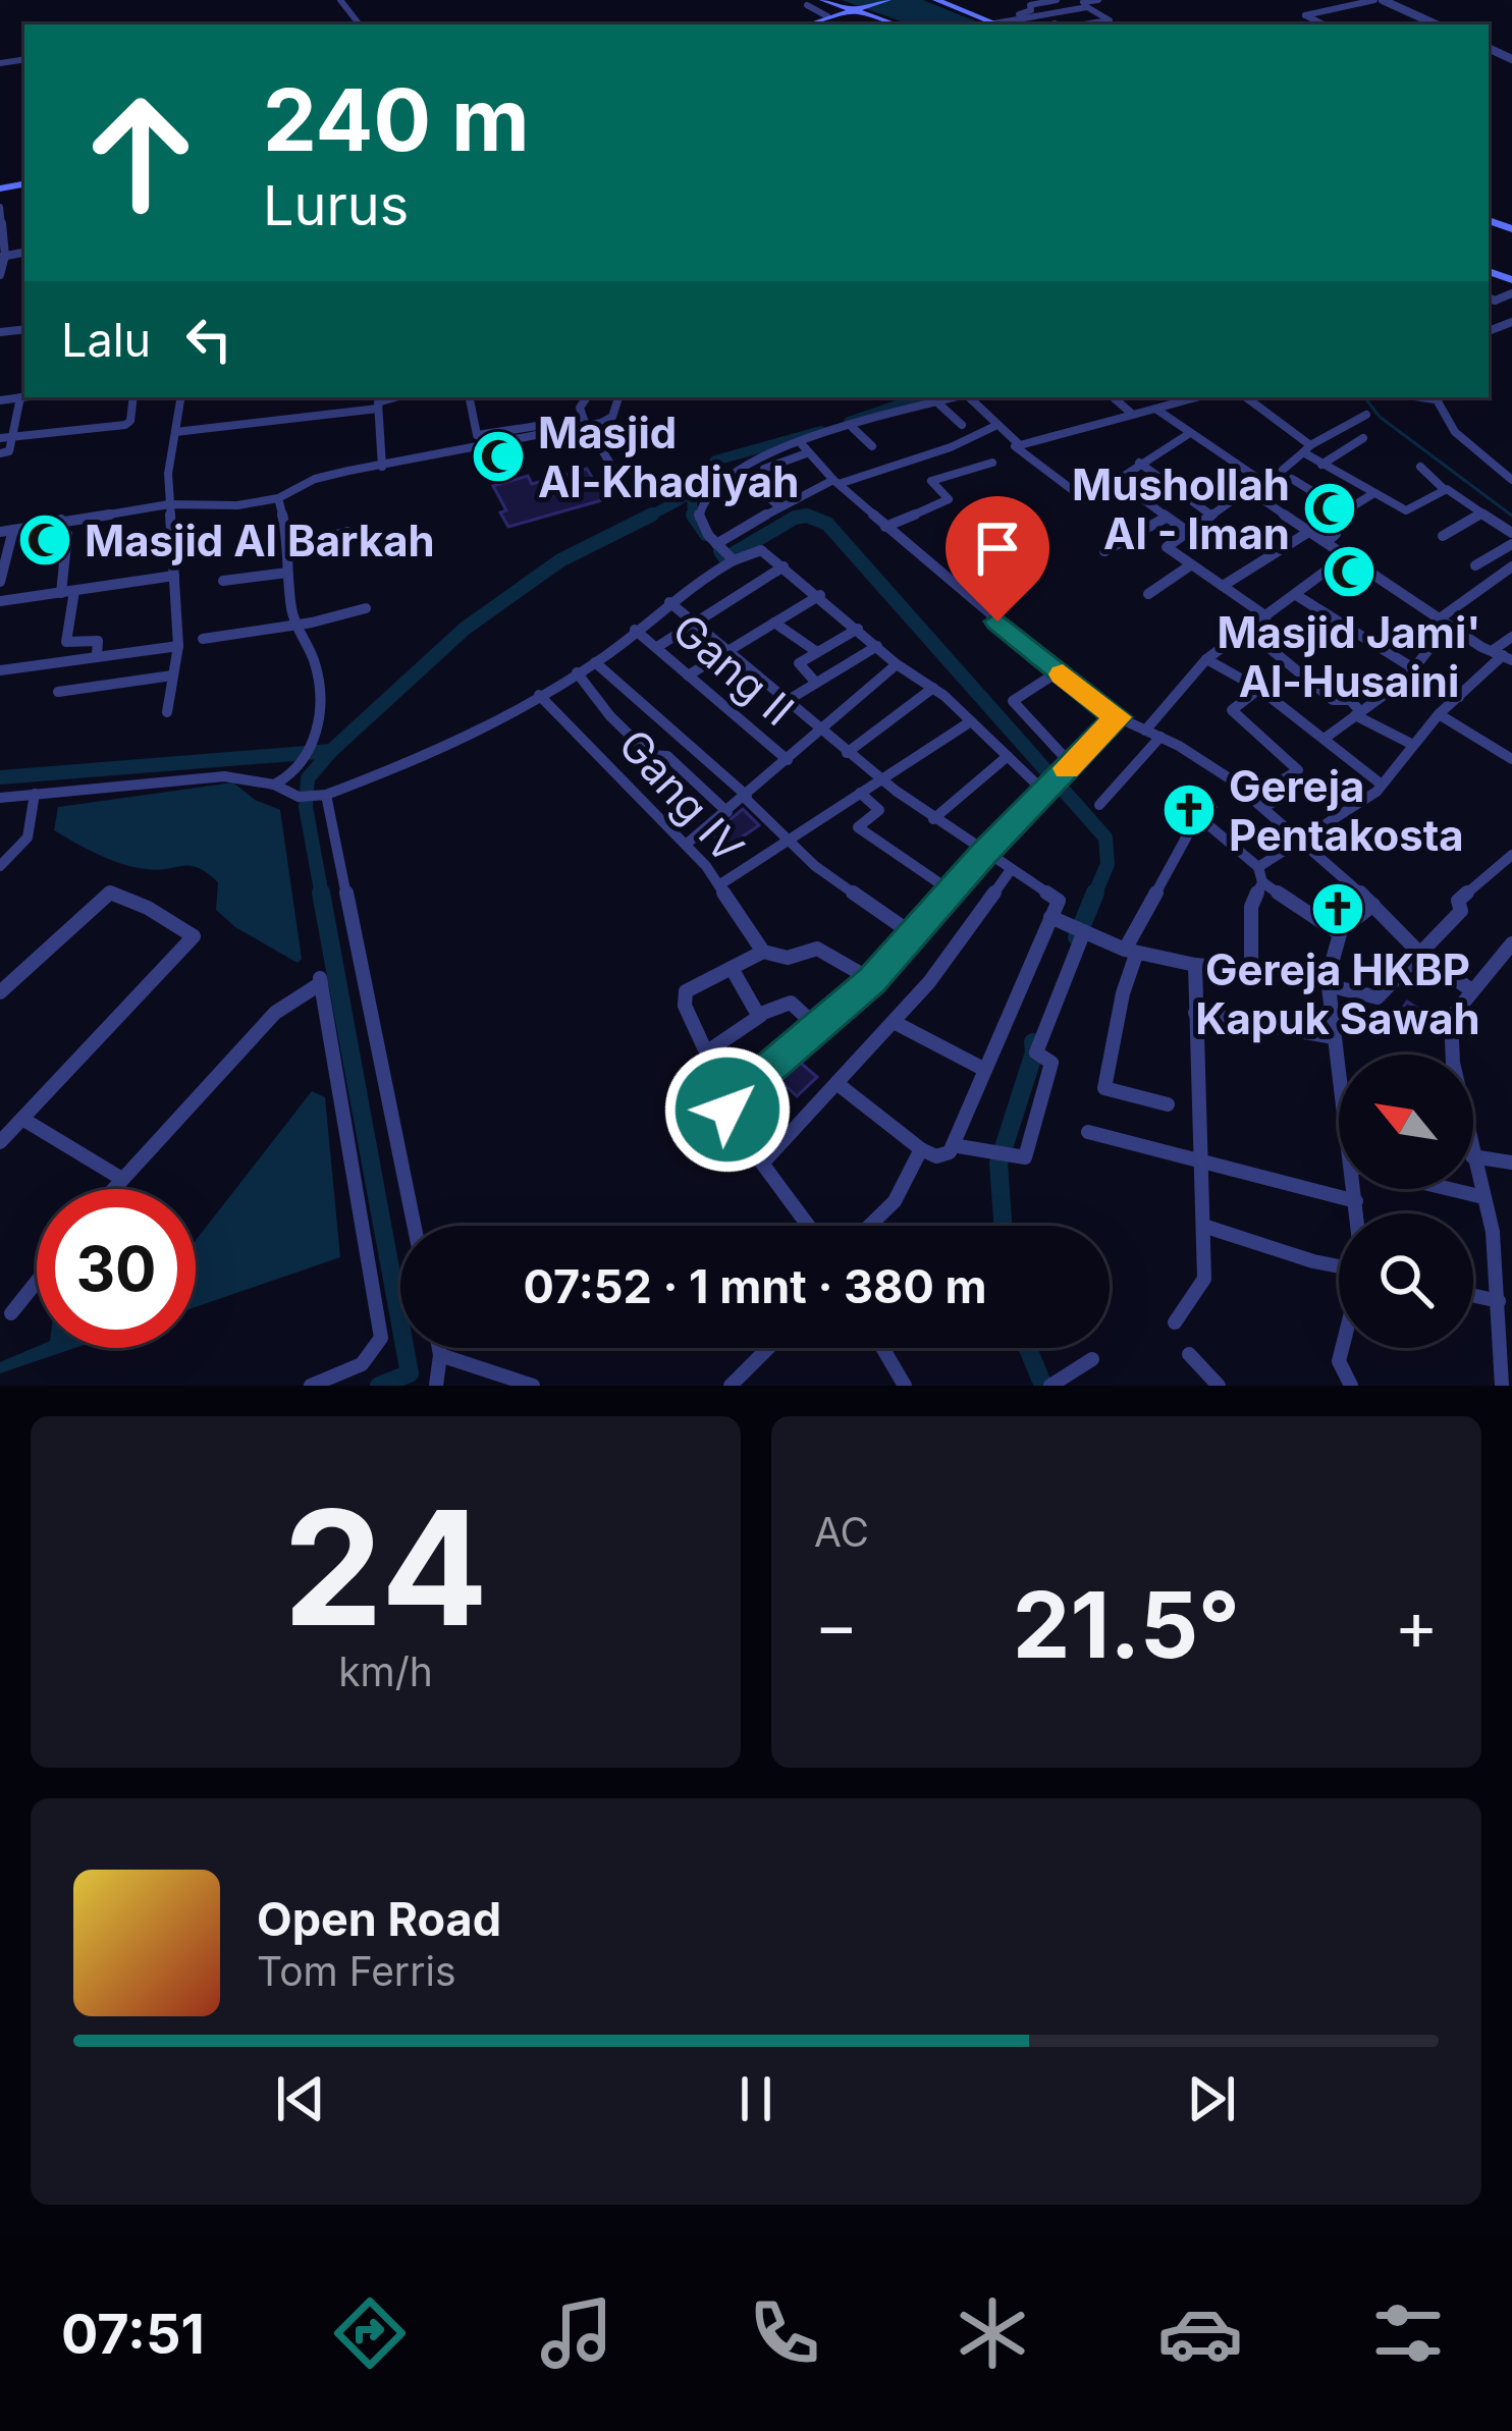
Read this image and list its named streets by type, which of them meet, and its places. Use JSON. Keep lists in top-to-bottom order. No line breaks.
{"streets":{"street":["Gang II","Gang IV"]},"places":{"mosque":["Masjid Al-Khadiyah","Mushollah Al - Iman","Masjid Al Barkah","Masjid Jami' Al-Husaini"],"church":["Gereja Pentakosta","Gereja HKBP Kapuk Sawah"]},"north":"top left","page":{"turn":["240 m","Lurus"],"then":"Lalu","limit":"30","trip":"07:52 · 1 mnt · 380 m","tile":[["24","km/h"],"AC"],"heat":["−","21.5°","+"],"song":["Open Road","Tom Ferris"],"tabs":"07:51"}}
